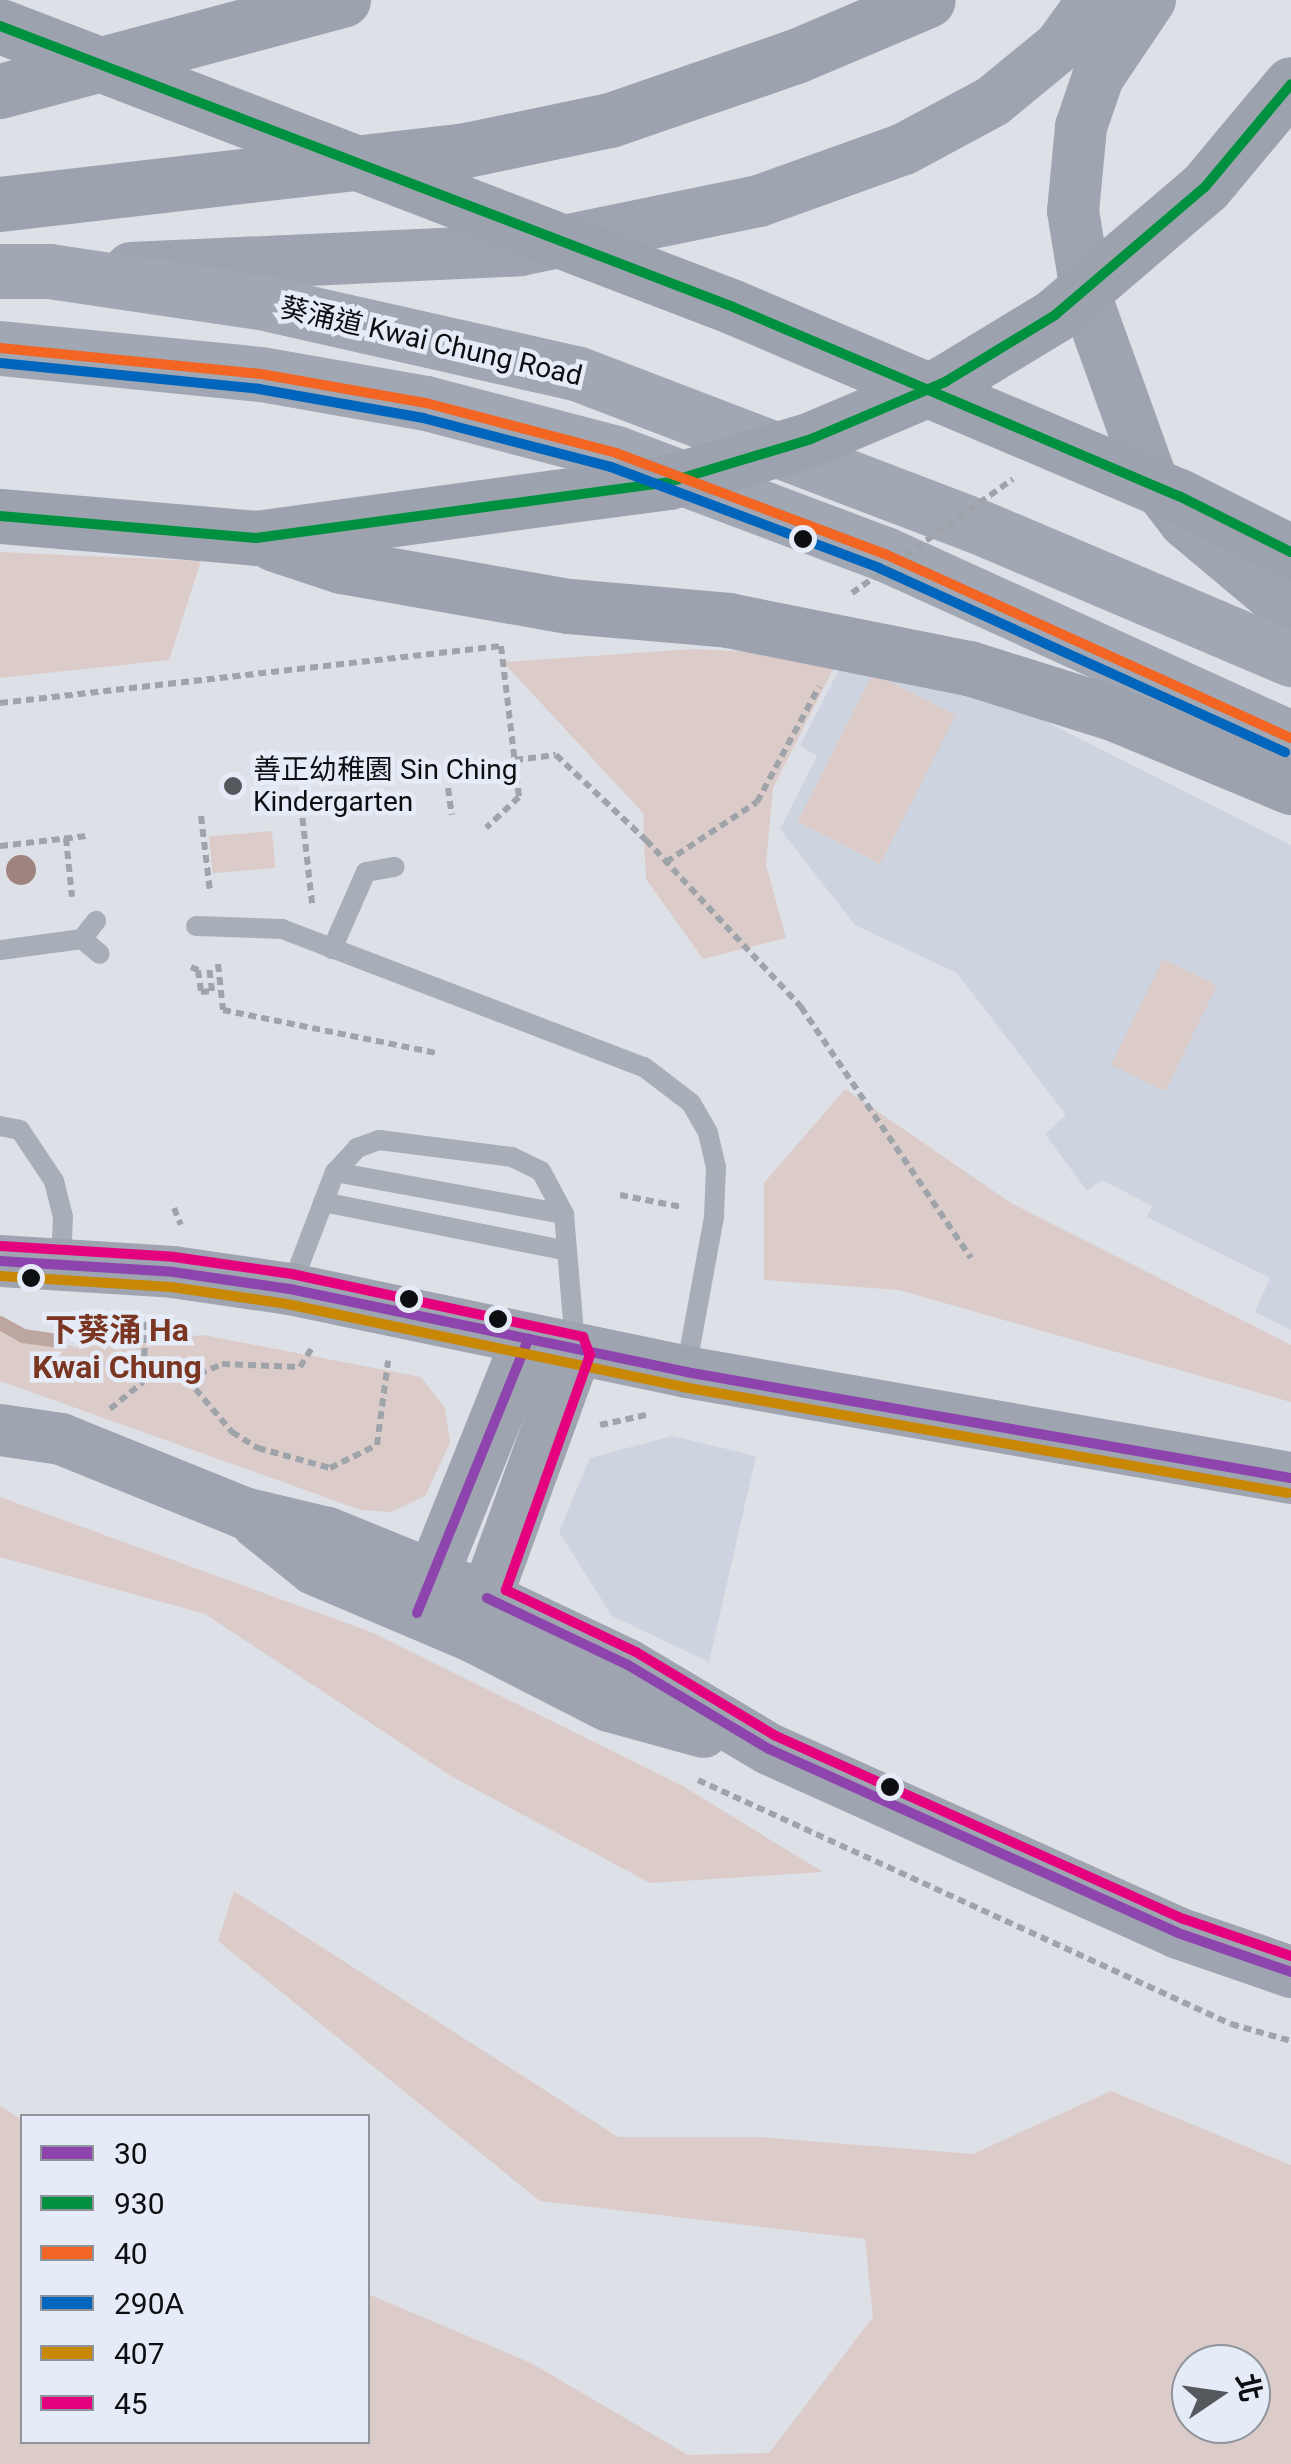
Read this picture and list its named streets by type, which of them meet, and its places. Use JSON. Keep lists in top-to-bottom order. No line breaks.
{"streets":{"main road":["葵涌道 Kwai Chung Road"]},"districts":["下葵涌 Ha Kwai Chung"],"places":["善正幼稚園 Sin Ching Kindergarten"],"lines":["transit line 930","transit line 40","transit line 290A","transit line 45","transit line 30","transit line 407"],"legend":["30","930","40","290A","407","45"],"north":"right"}
